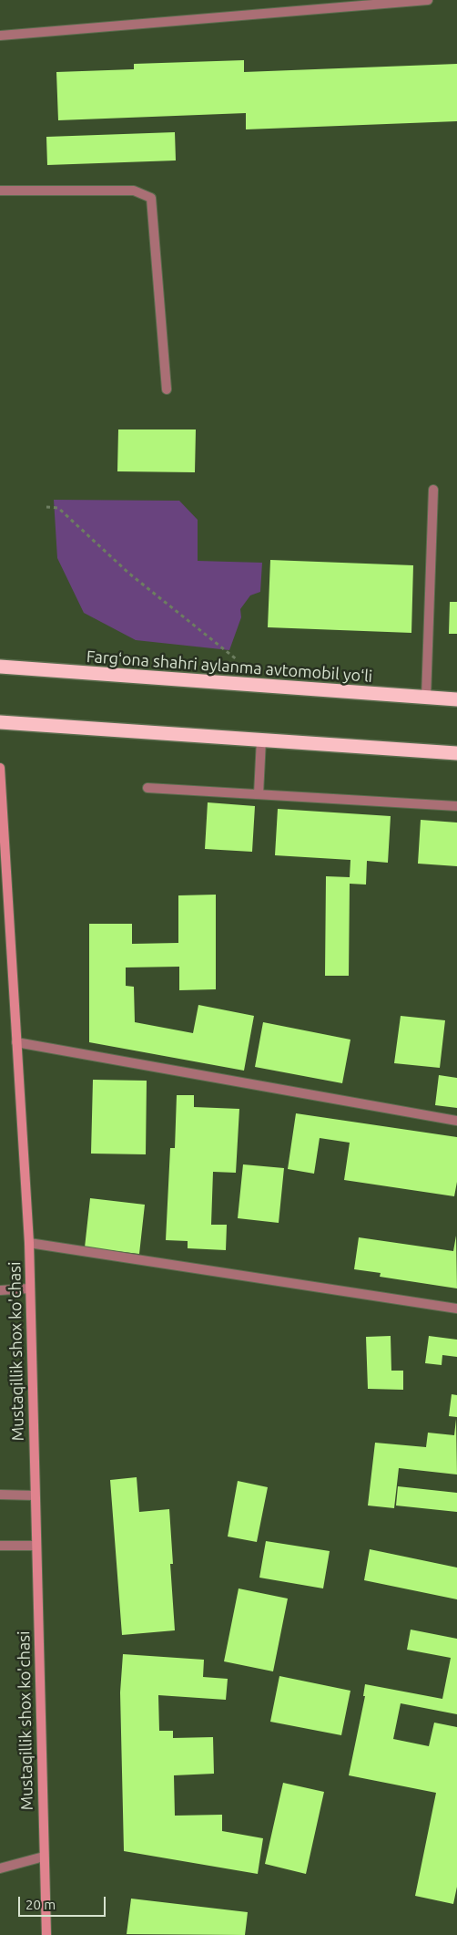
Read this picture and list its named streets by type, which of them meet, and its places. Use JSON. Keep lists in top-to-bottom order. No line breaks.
{"streets":{"highway":["Fargʻona shahri aylanma avtomobil yoʻli"],"main road":["Mustaqillik shox ko'chasi"]},"scale_bar":"20 m"}
